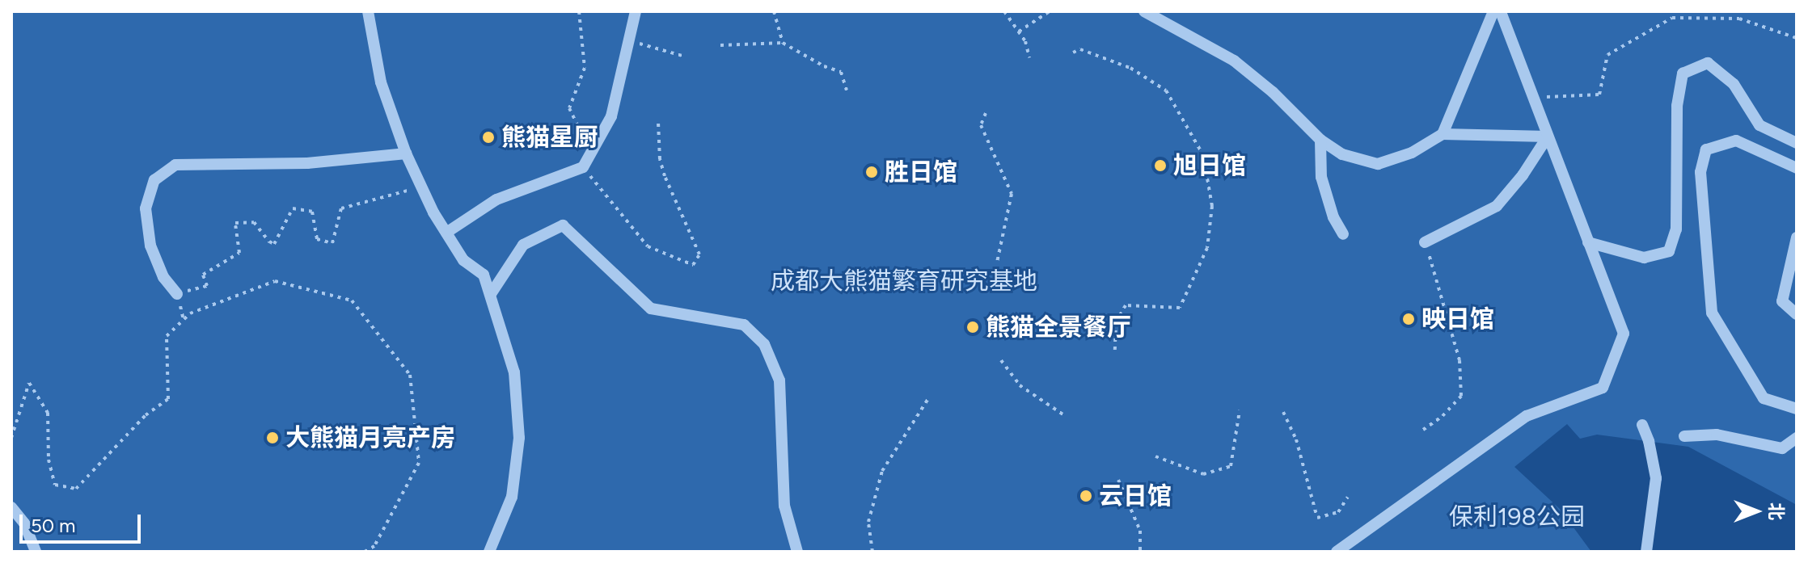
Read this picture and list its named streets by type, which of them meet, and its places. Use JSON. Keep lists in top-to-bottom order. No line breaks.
{"parks":["成都大熊猫繁育研究基地","保利198公园"],"places":["熊猫星厨","旭日馆","胜日馆","映日馆","熊猫全景餐厅","大熊猫月亮产房","云日馆"],"scale_bar":"50 m","north":"right"}
